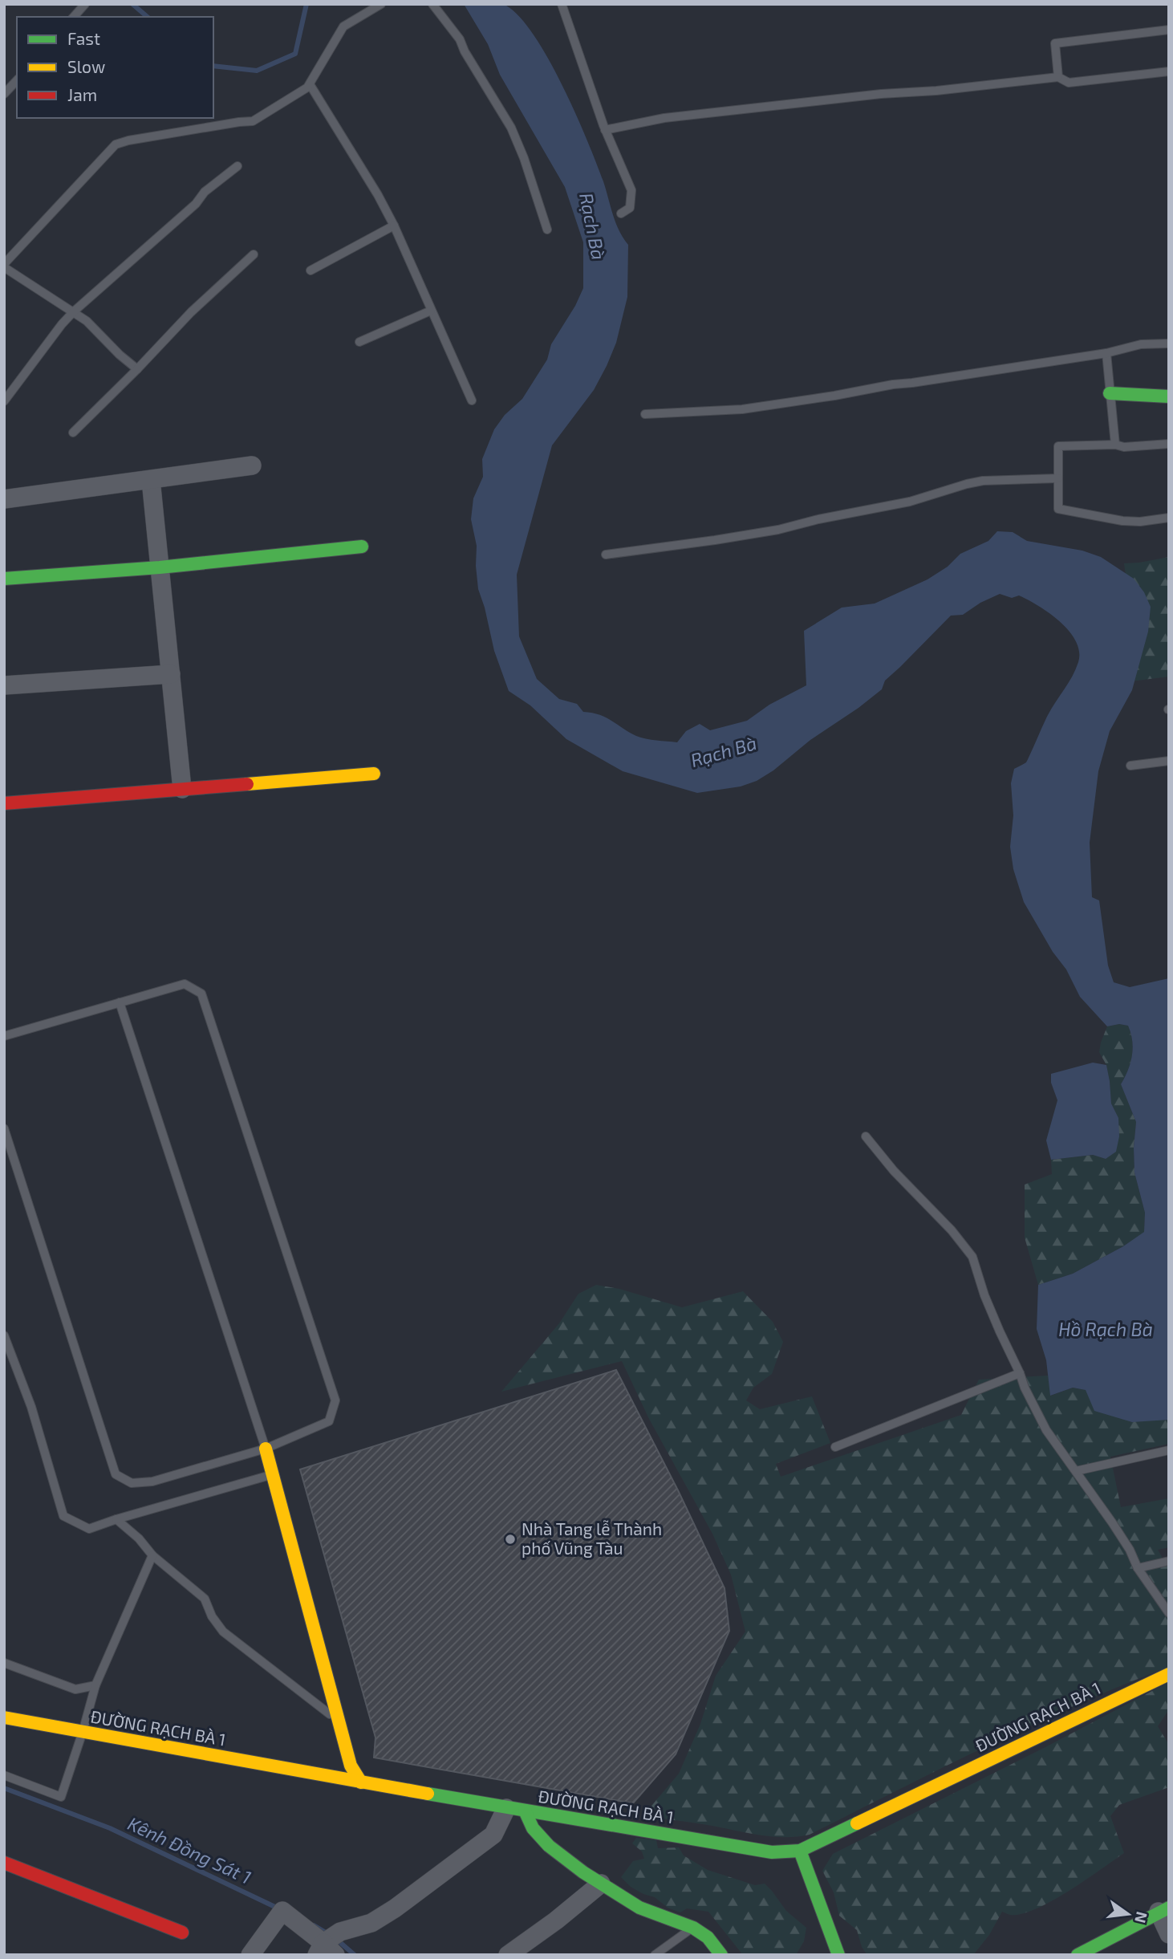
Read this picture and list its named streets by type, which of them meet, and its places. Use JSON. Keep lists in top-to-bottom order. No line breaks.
{"streets":{"street":["ĐƯỜNG RẠCH BÀ 1"]},"water":["Rạch Bà","Hồ Rạch Bà","Kênh Đồng Sát 1"],"places":["Nhà Tang lễ Thành phố Vũng Tàu"],"legend":["Fast","Slow","Jam"],"north":"right"}
